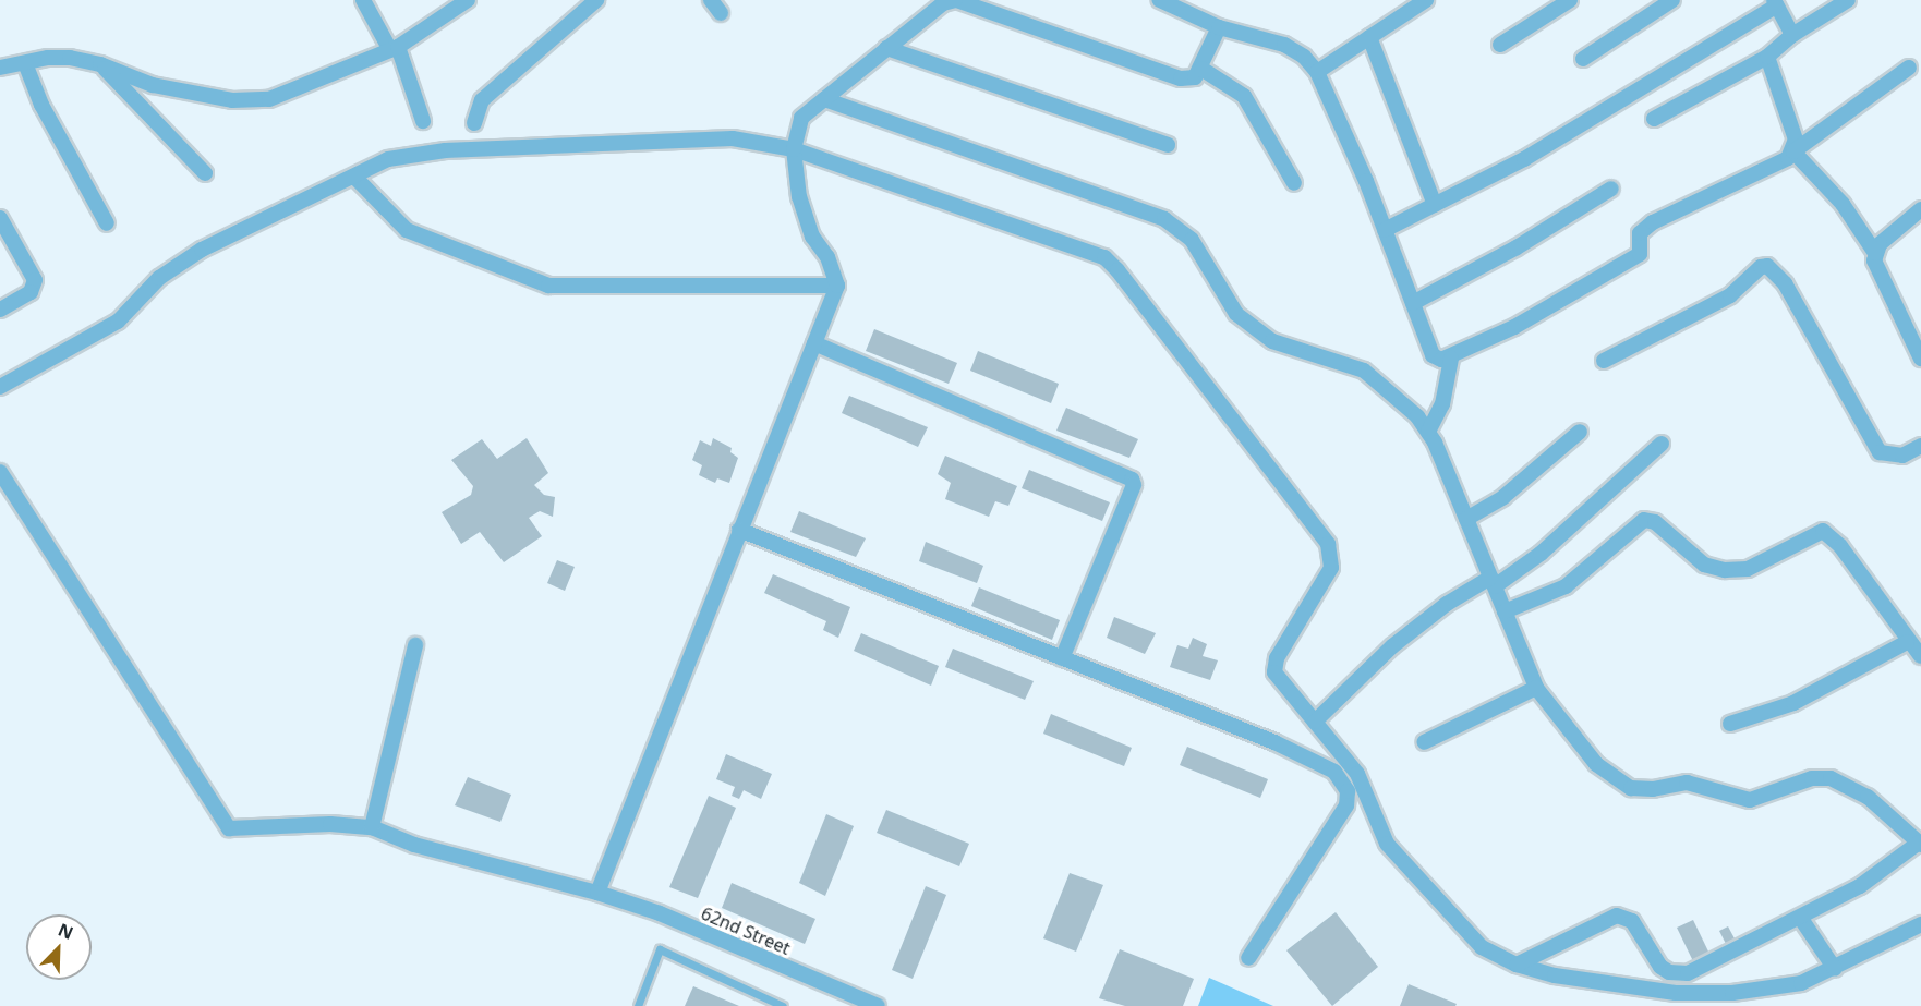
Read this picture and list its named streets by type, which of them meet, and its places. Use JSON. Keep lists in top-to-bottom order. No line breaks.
{"streets":{"street":["62nd Street"]},"north":"top right"}
